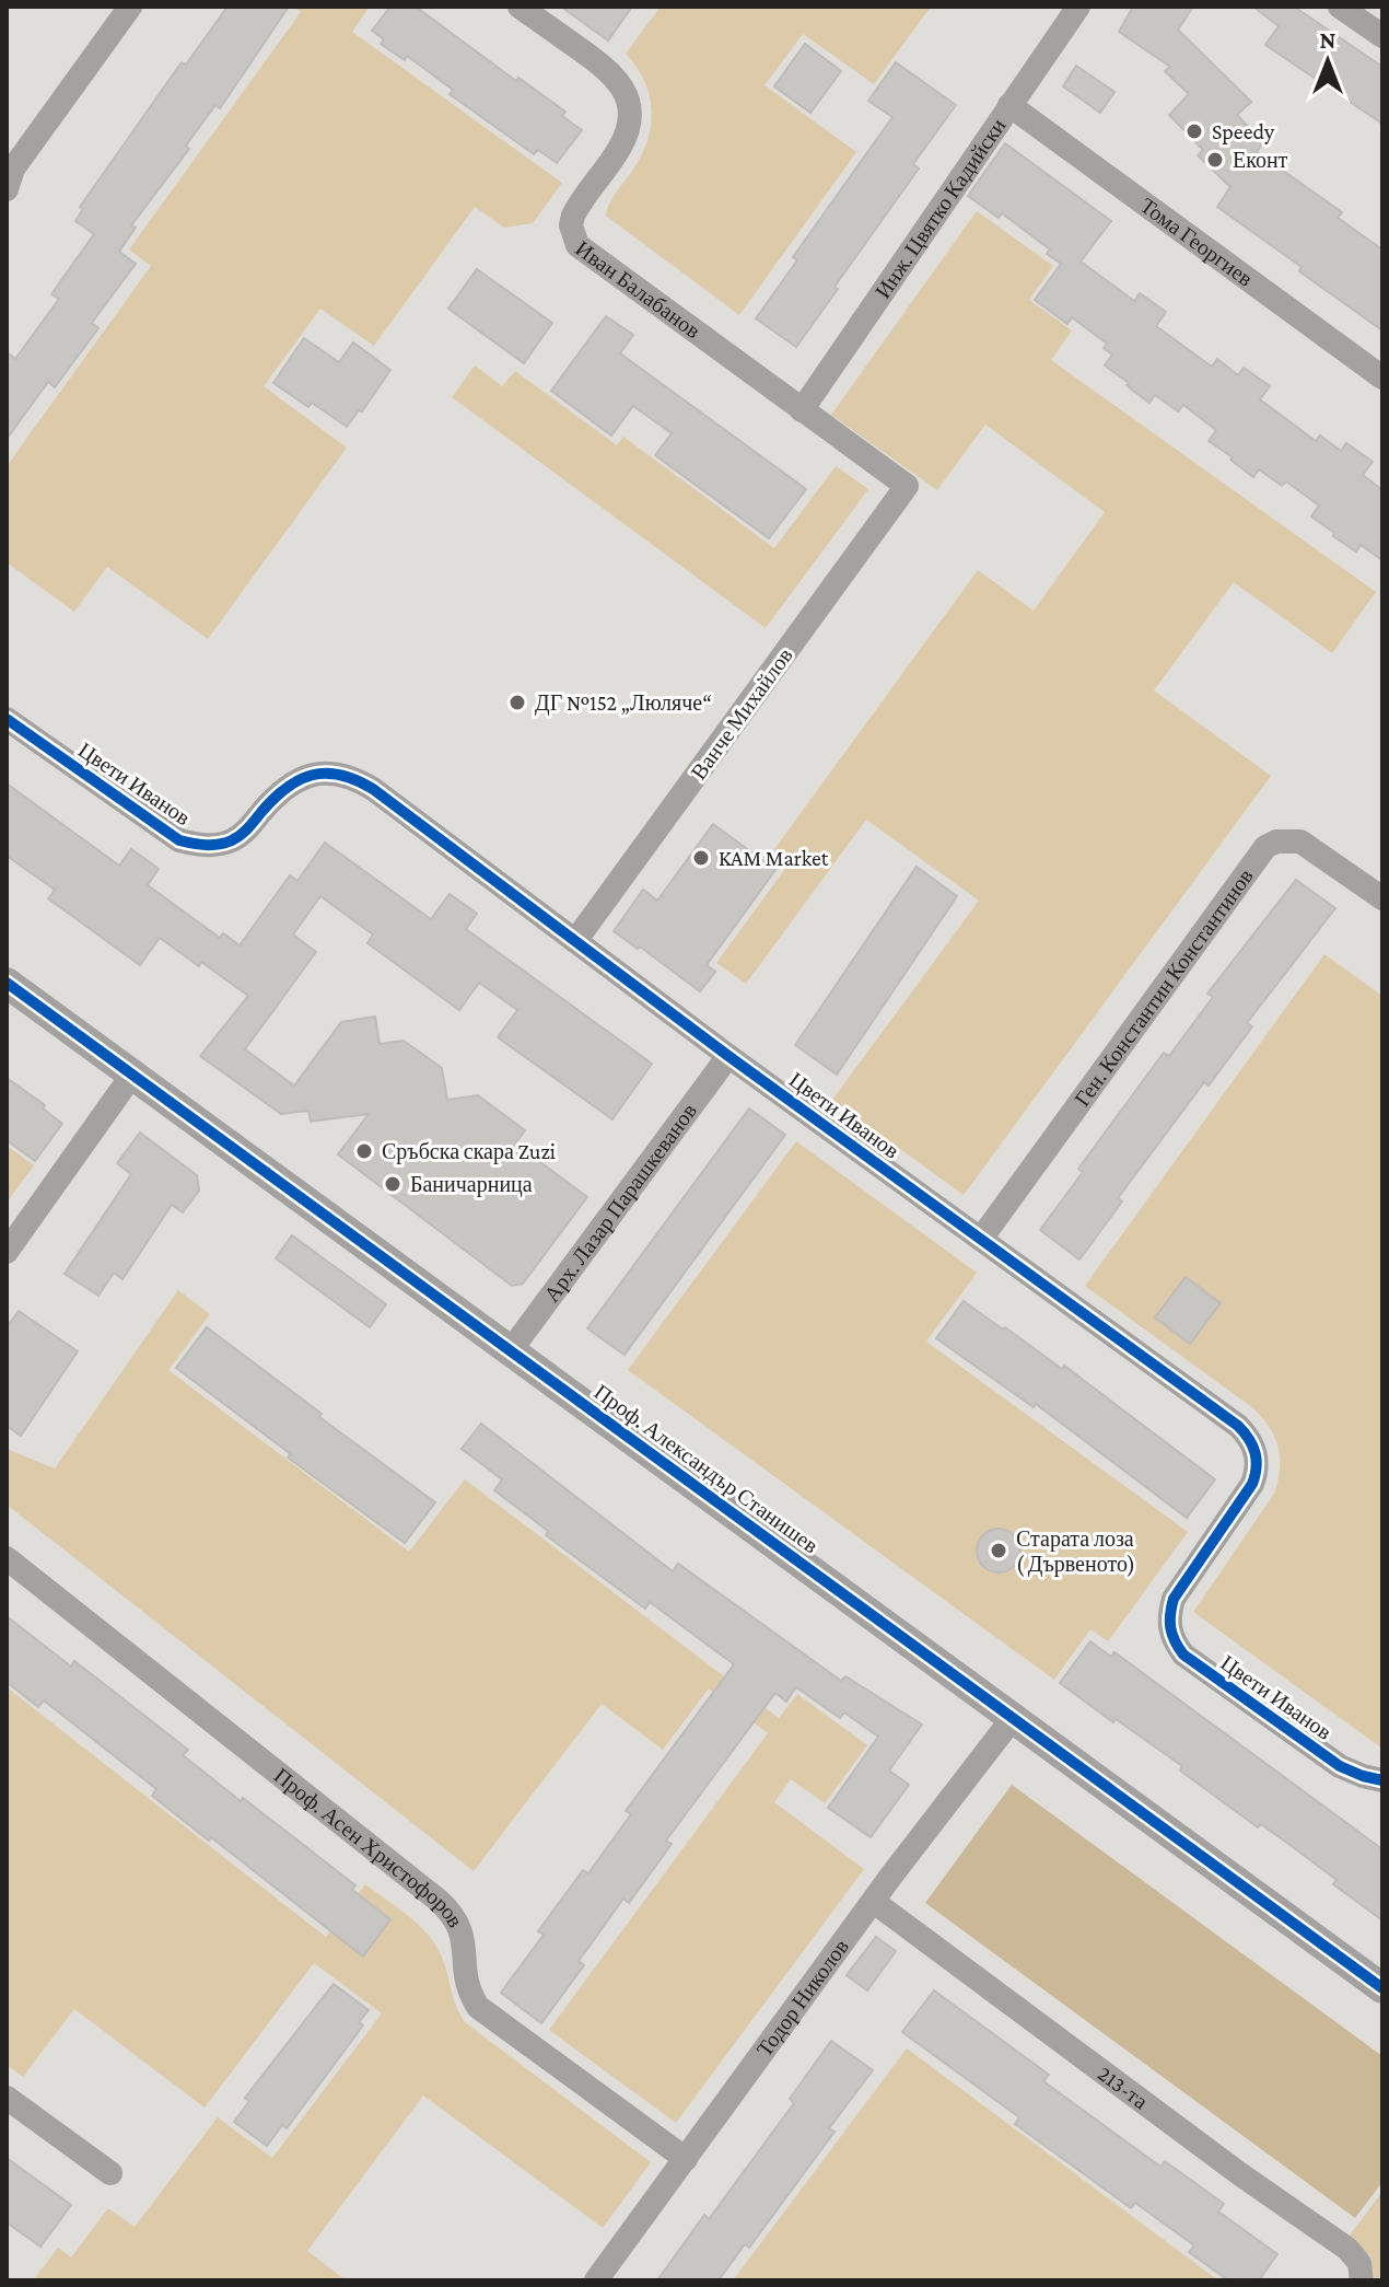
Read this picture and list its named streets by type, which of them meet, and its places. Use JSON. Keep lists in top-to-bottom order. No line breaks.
{"streets":{"street":["Инж. Цвятко Кадийски","Тома Георгиев","Иван Балабанов","Ванче Михайлов","Цвети Иванов","Ген. Константин Константинов","Арх. Лазар Парашкеванов","Проф. Александър Станишев","Проф. Асен Христофоров","Тодор Николов","213-та"]},"crossings":[["Инж. Цвятко Кадийски","Тома Георгиев"],["Инж. Цвятко Кадийски","Иван Балабанов"],["Иван Балабанов","Ванче Михайлов"],["Ванче Михайлов","Цвети Иванов"],["Цвети Иванов","Ген. Константин Константинов"],["Цвети Иванов","Арх. Лазар Парашкеванов"],["Арх. Лазар Парашкеванов","Проф. Александър Станишев"],["Проф. Александър Станишев","Тодор Николов"],["Проф. Асен Христофоров","Тодор Николов"],["Тодор Николов","213-та"]],"places":["Speedy","Еконт","ДГ №152 „Люляче“","KAM Market","Сръбска скара Zuzi","Баничарница","Старата лоза ( Дървеното)"],"north":"top"}
